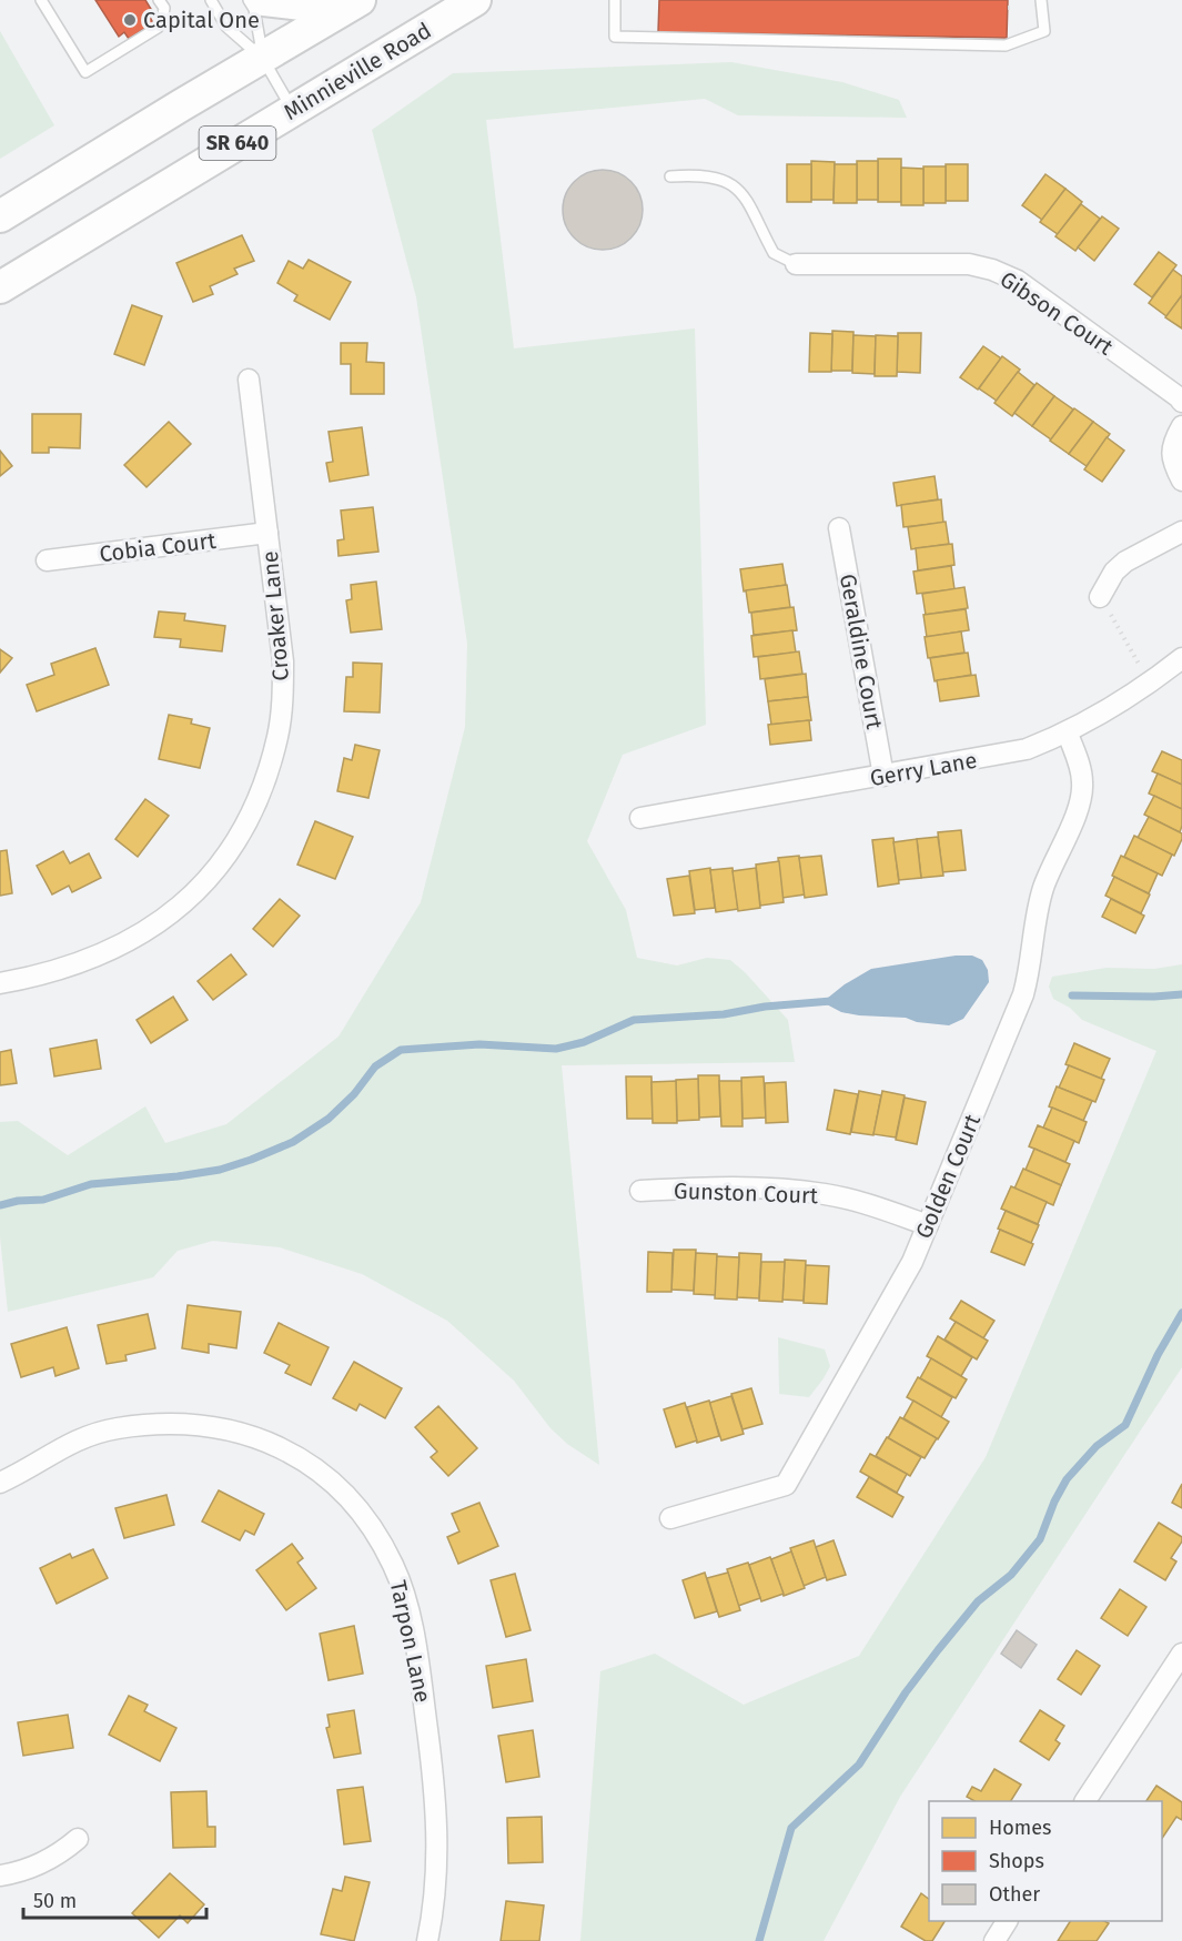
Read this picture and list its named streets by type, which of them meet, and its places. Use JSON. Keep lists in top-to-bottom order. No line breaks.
{"streets":{"main road":["Minnieville Road","SR 640"],"street":["Gibson Court","Cobia Court","Croaker Lane","Geraldine Court","Gerry Lane","Golden Court","Gunston Court","Tarpon Lane"]},"crossings":[["Cobia Court","Croaker Lane"],["Geraldine Court","Gerry Lane"],["Gerry Lane","Golden Court"],["Golden Court","Gunston Court"]],"places":["Capital One"],"legend":["Homes","Shops","Other"],"scale_bar":"50 m"}
